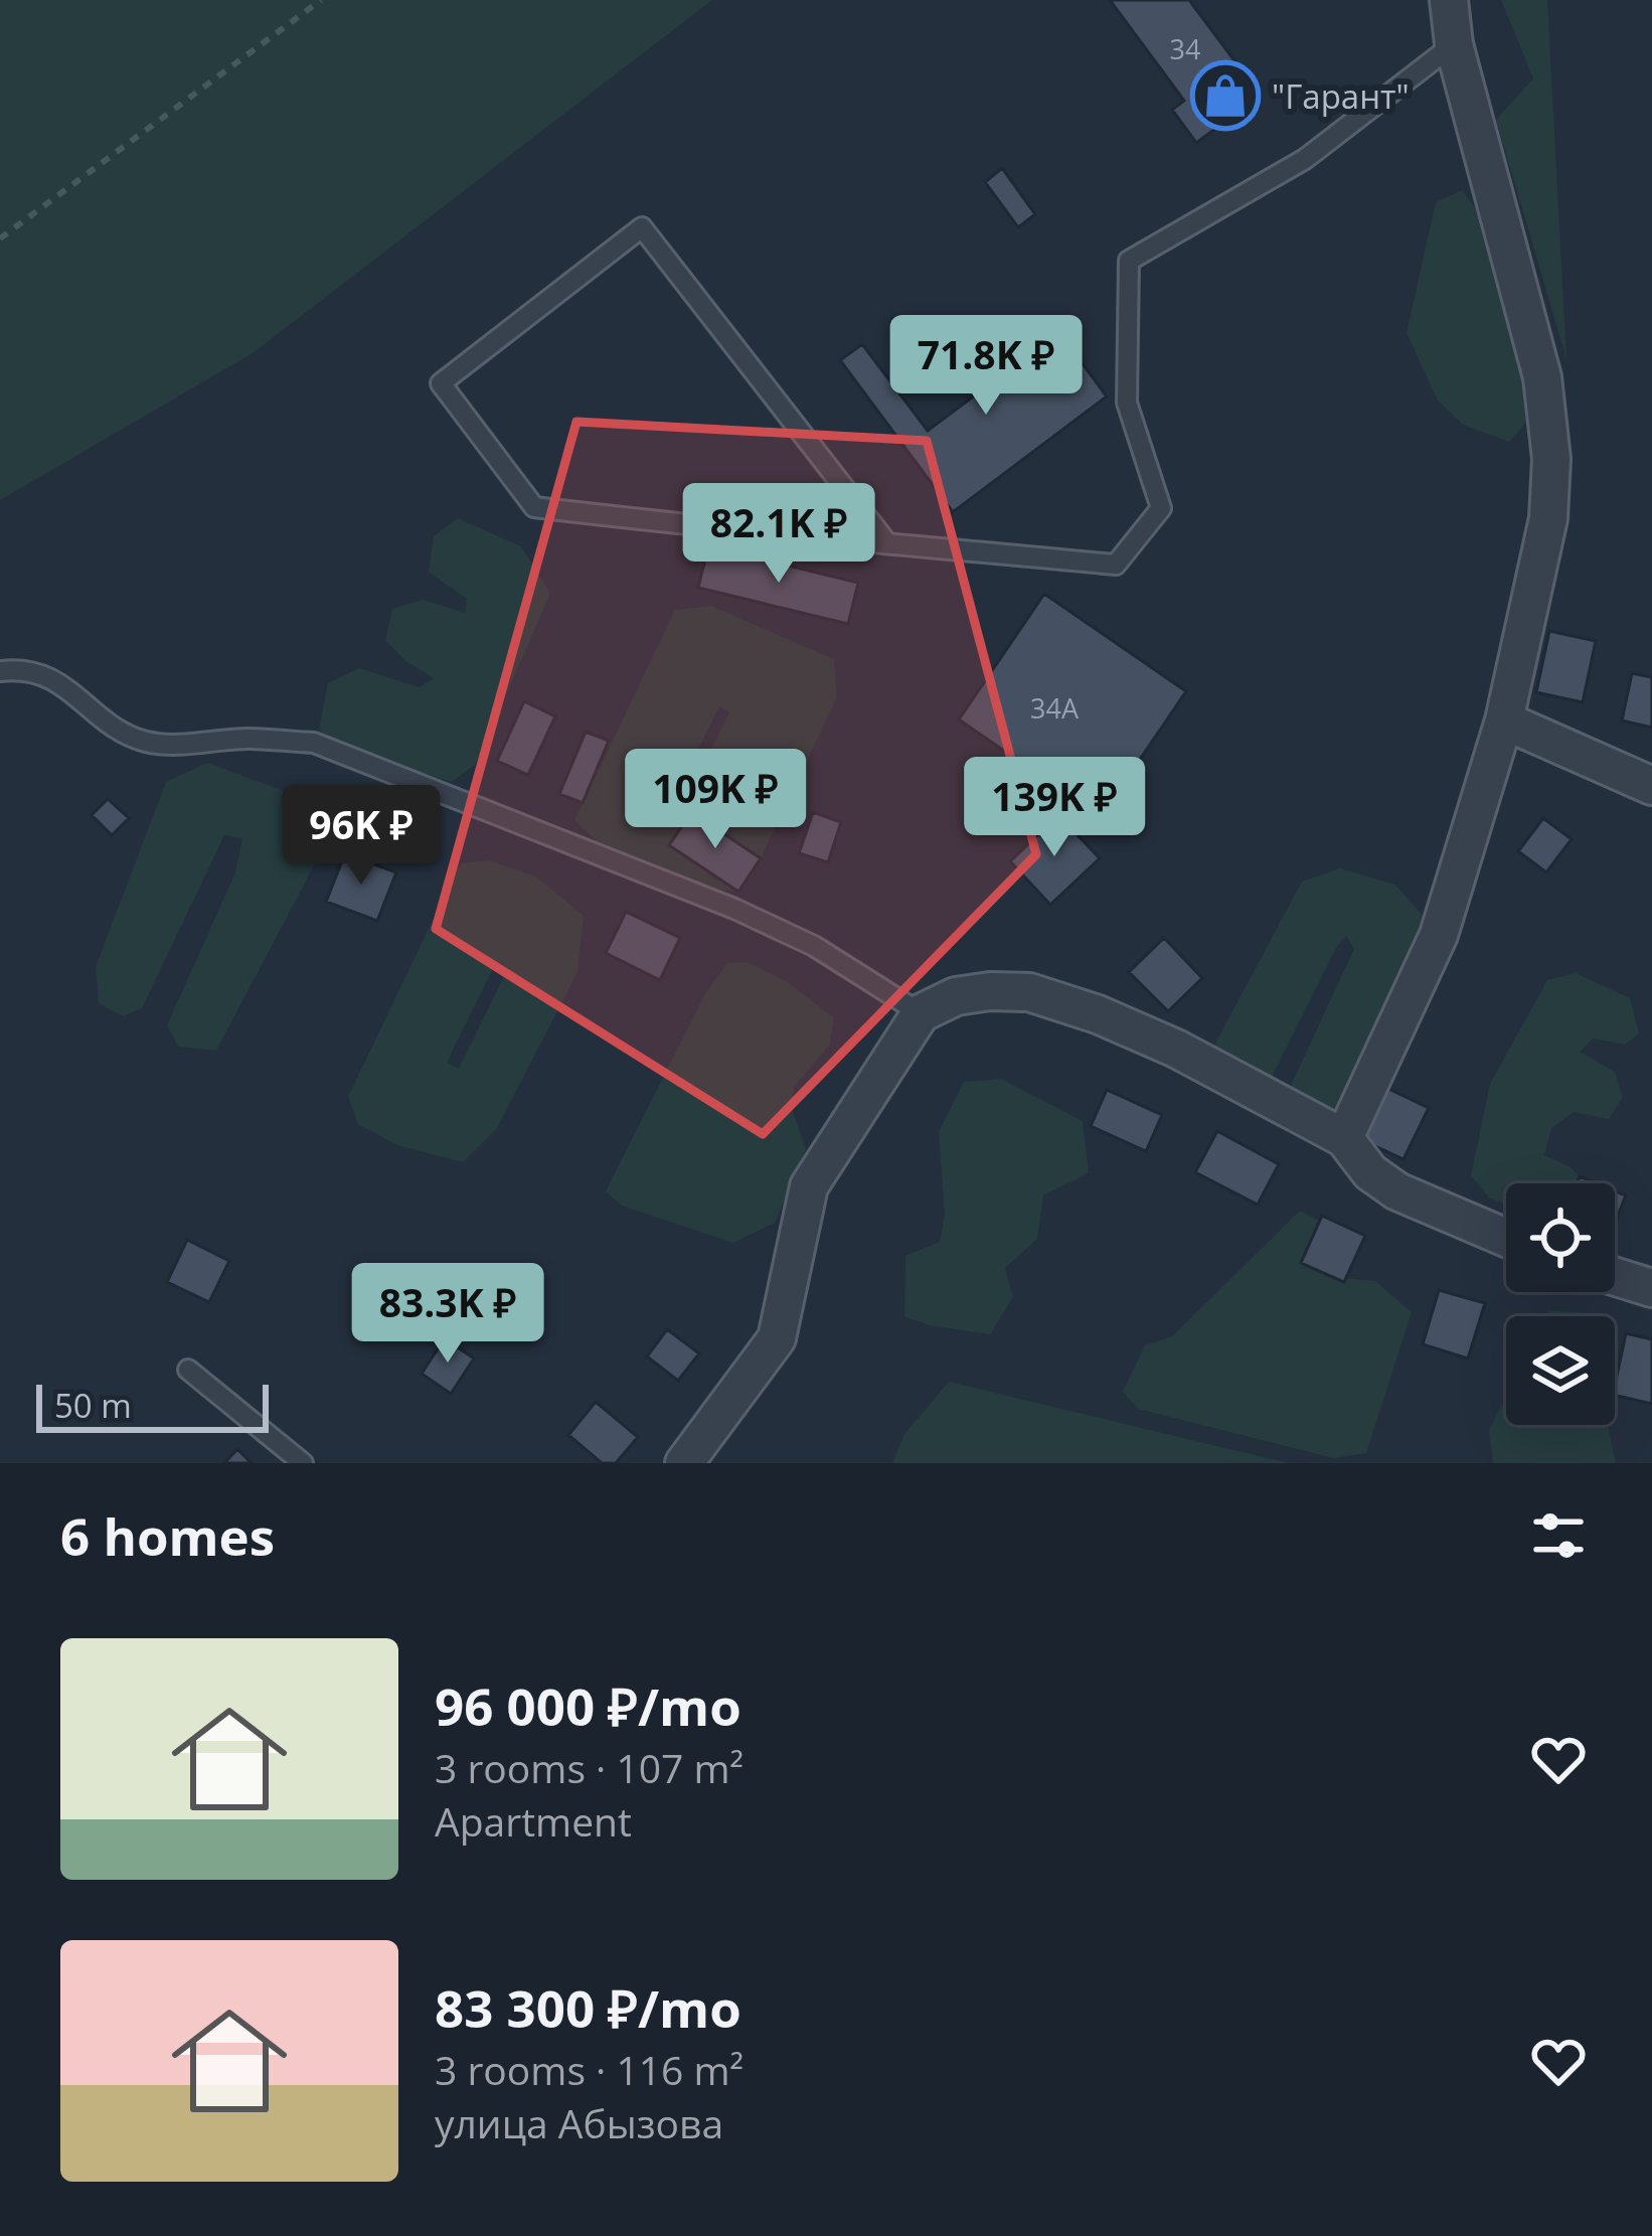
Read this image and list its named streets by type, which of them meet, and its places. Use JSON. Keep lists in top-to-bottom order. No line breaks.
{"places":{"shop":["\"Гарант\""]},"house_numbers":["34","34А"],"scale_bar":"50 m","page":{"price":["71.8K ₽","82.1K ₽","109K ₽","139K ₽","96K ₽","83.3K ₽"],"scale":"50 m","heading":"6 homes","list":[{"name":"96 000 ₽/mo","note":"3 rooms · 107 m² · Apartment"},{"name":"83 300 ₽/mo","note":"3 rooms · 116 m² · улица Абызова"}]}}
